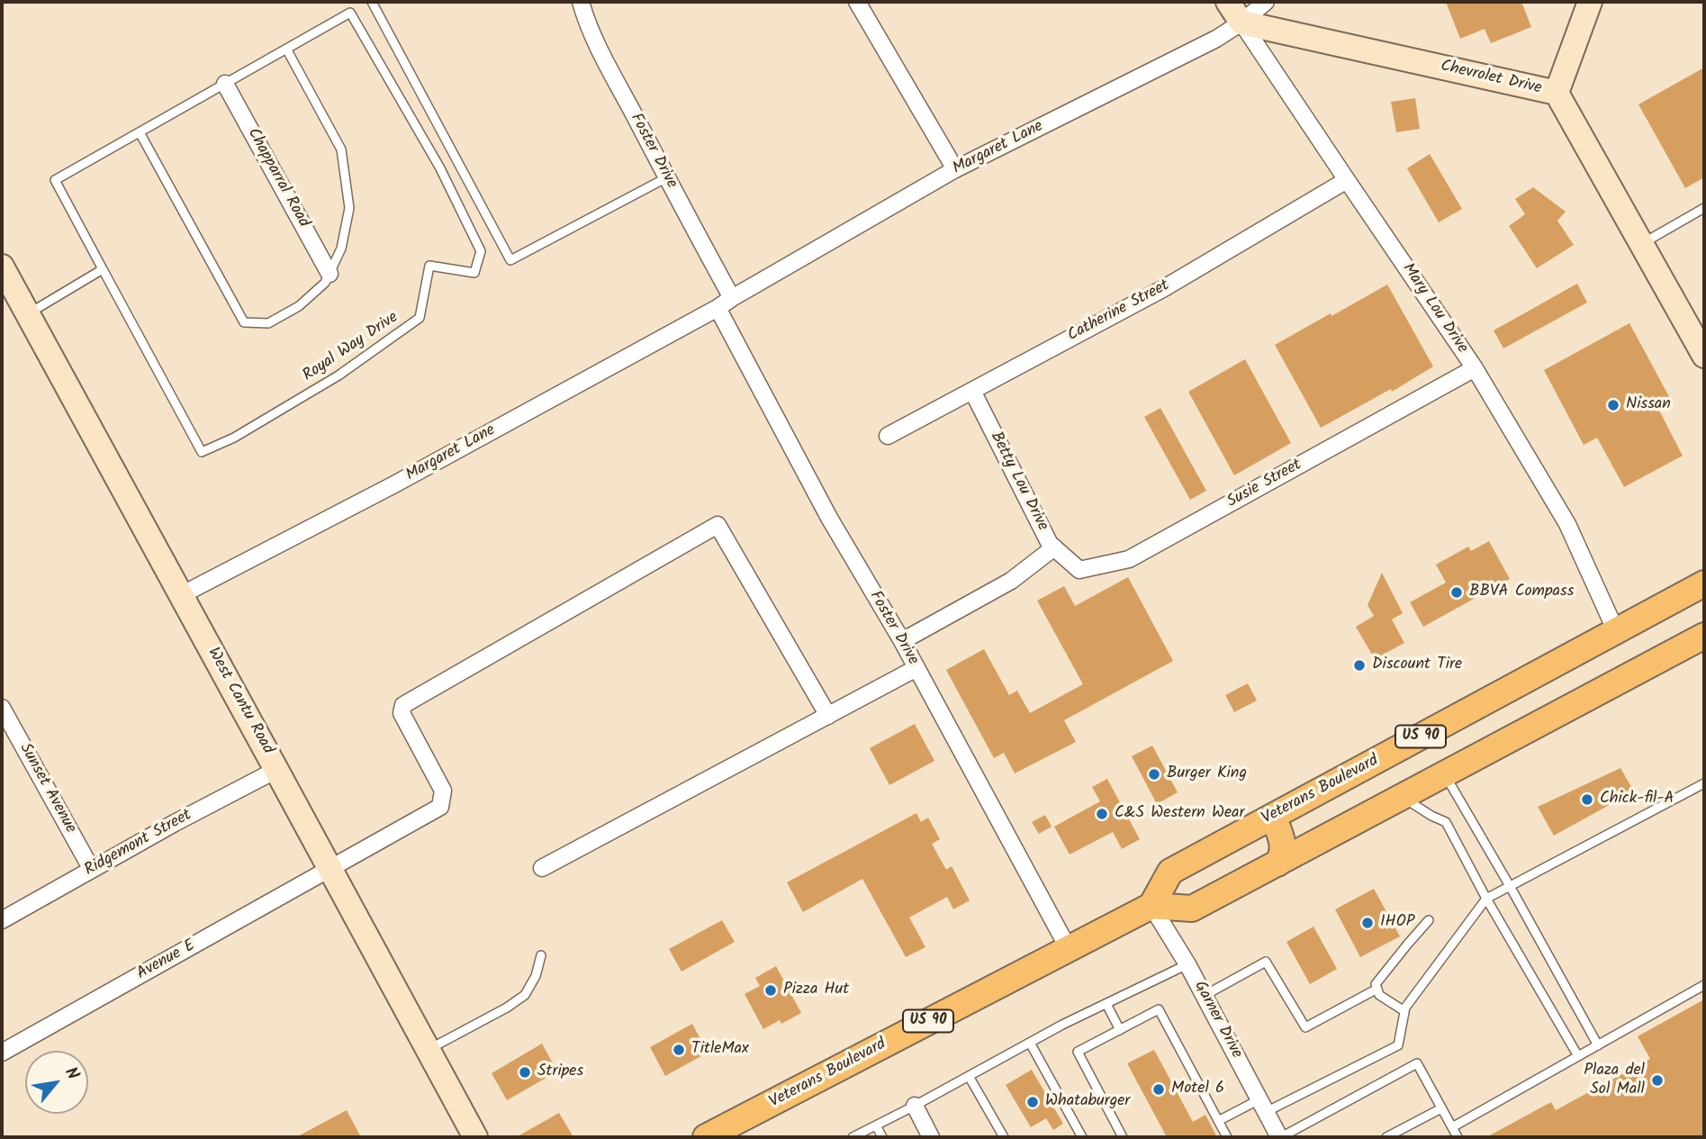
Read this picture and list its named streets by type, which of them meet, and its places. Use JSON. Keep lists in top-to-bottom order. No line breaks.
{"streets":{"main road":["US 90","Veterans Boulevard"],"street":["Chevrolet Drive","Margaret Lane","Foster Drive","Chapparral Road","Mary Lou Drive","Catherine Street","Betty Lou Drive","Susie Street","West Cantu Road","Sunset Avenue","Ridgemont Street","Avenue E","Garner Drive"],"lane":["Royal Way Drive"]},"crossings":[["Chevrolet Drive","Margaret Lane"],["Chevrolet Drive","Mary Lou Drive"],["Margaret Lane","Foster Drive"],["Margaret Lane","Mary Lou Drive"],["Margaret Lane","West Cantu Road"],["Foster Drive","Betty Lou Drive"],["Foster Drive","Veterans Boulevard"],["Mary Lou Drive","Catherine Street"],["Mary Lou Drive","Susie Street"],["Mary Lou Drive","Veterans Boulevard"],["Catherine Street","Betty Lou Drive"],["Betty Lou Drive","Susie Street"],["West Cantu Road","Ridgemont Street"],["West Cantu Road","Avenue E"],["US 90","Veterans Boulevard"],["US 90","Garner Drive"],["Sunset Avenue","Ridgemont Street"],["Veterans Boulevard","Garner Drive"]],"places":["Nissan","BBVA Compass","Discount Tire","Burger King","Chick-fil-A","C&S Western Wear","IHOP","Pizza Hut","TitleMax","Stripes","Plaza del Sol Mall","Motel 6","Whataburger"],"north":"top right"}
